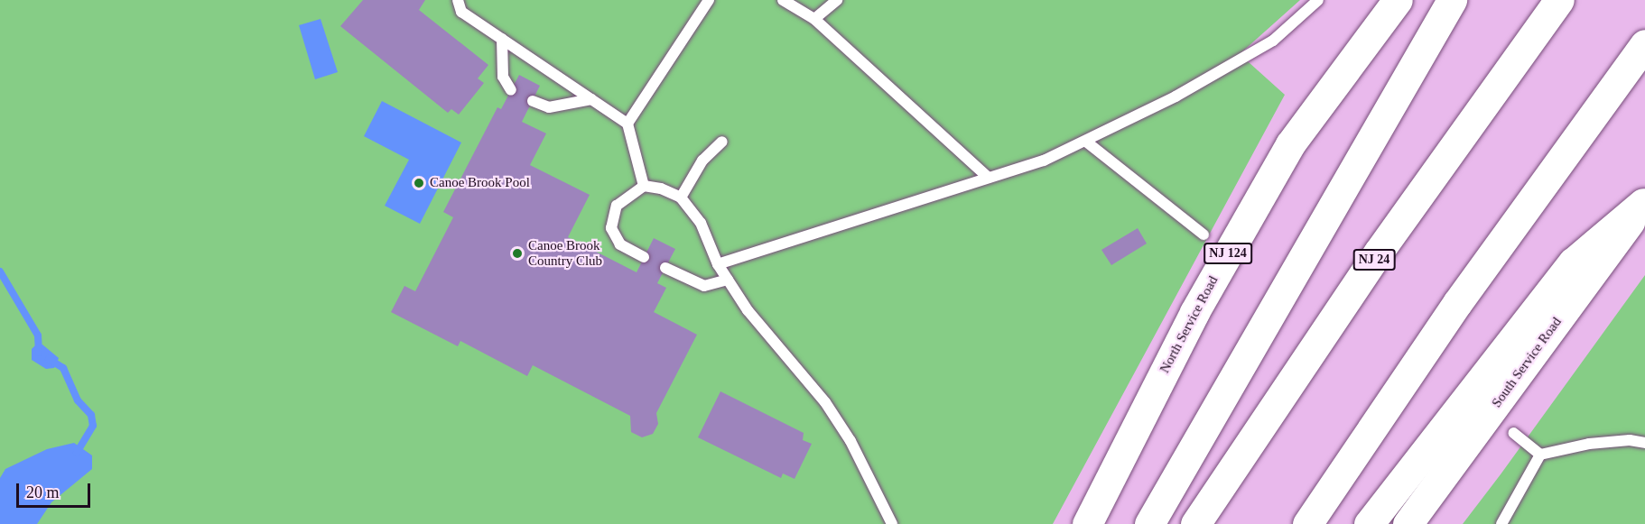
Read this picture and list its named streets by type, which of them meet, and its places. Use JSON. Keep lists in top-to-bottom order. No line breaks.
{"streets":{"main road":["NJ 124","NJ 24","North Service Road","South Service Road"]},"places":["Canoe Brook Pool","Canoe Brook Country Club"],"scale_bar":"20 m"}
